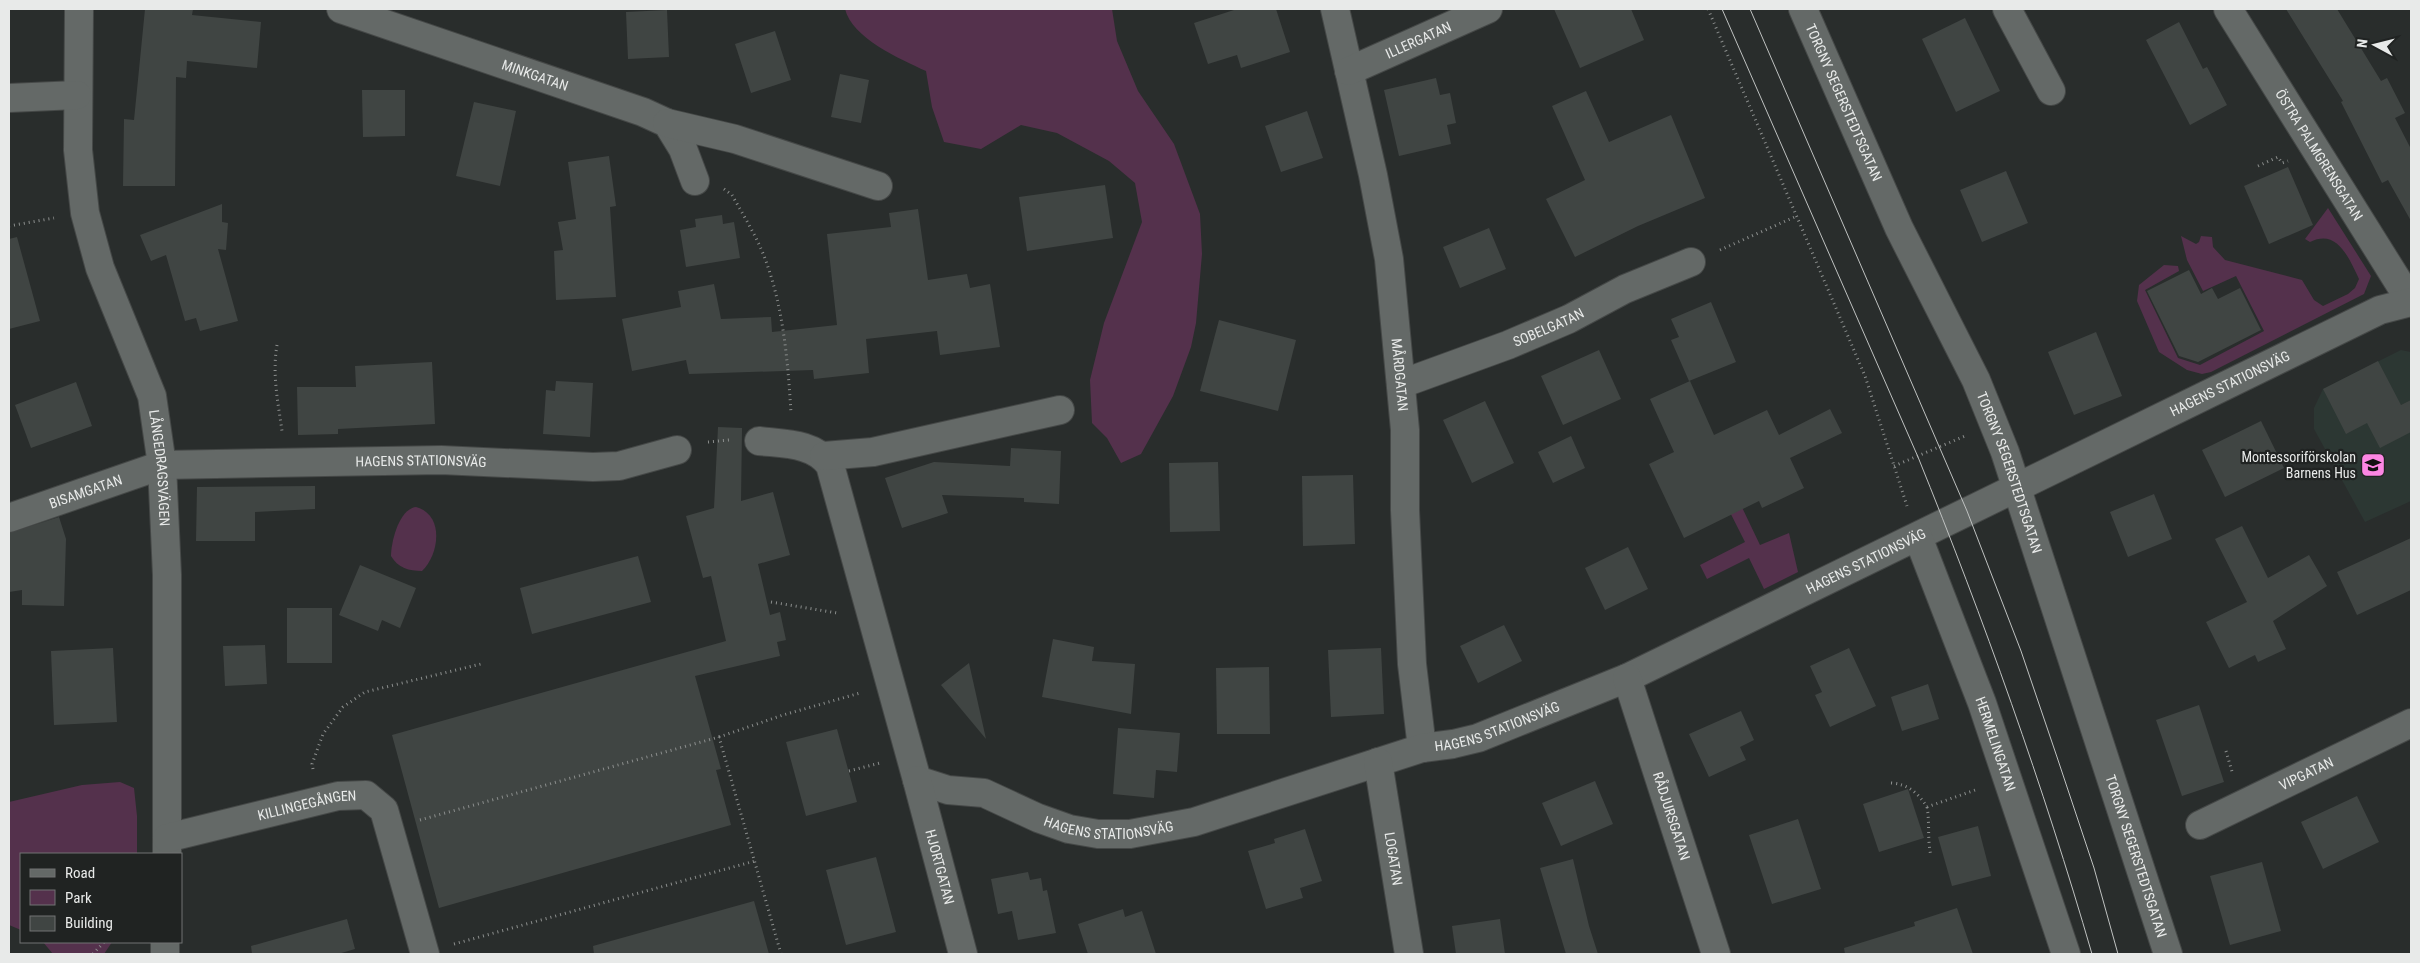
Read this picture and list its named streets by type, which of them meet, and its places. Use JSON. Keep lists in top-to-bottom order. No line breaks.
{"streets":{"street":["ILLERGATAN","MINKGATAN","TORGNY SEGERSTEDTSGATAN","ÖSTRA PALMGRENSGATAN","SOBELGATAN","MÅRDGATAN","HAGENS STATIONSVÄG","LÅNGEDRAGSVÄGEN","BISAMGATAN","HERMELINGATAN","VIPGATAN","KILLINGEGÅNGEN","RÅDJURSGATAN","LOGATAN","HJORTGATAN"]},"crossings":[["ILLERGATAN","MÅRDGATAN"],["TORGNY SEGERSTEDTSGATAN","HAGENS STATIONSVÄG"],["ÖSTRA PALMGRENSGATAN","HAGENS STATIONSVÄG"],["SOBELGATAN","MÅRDGATAN"],["MÅRDGATAN","HAGENS STATIONSVÄG"],["HAGENS STATIONSVÄG","LÅNGEDRAGSVÄGEN"],["HAGENS STATIONSVÄG","BISAMGATAN"],["HAGENS STATIONSVÄG","HERMELINGATAN"],["HAGENS STATIONSVÄG","RÅDJURSGATAN"],["HAGENS STATIONSVÄG","LOGATAN"],["HAGENS STATIONSVÄG","HJORTGATAN"],["LÅNGEDRAGSVÄGEN","BISAMGATAN"],["LÅNGEDRAGSVÄGEN","KILLINGEGÅNGEN"]],"places":{"school or university":["Montessoriförskolan Barnens Hus"]},"legend":["Road","Park","Building"],"north":"left"}
